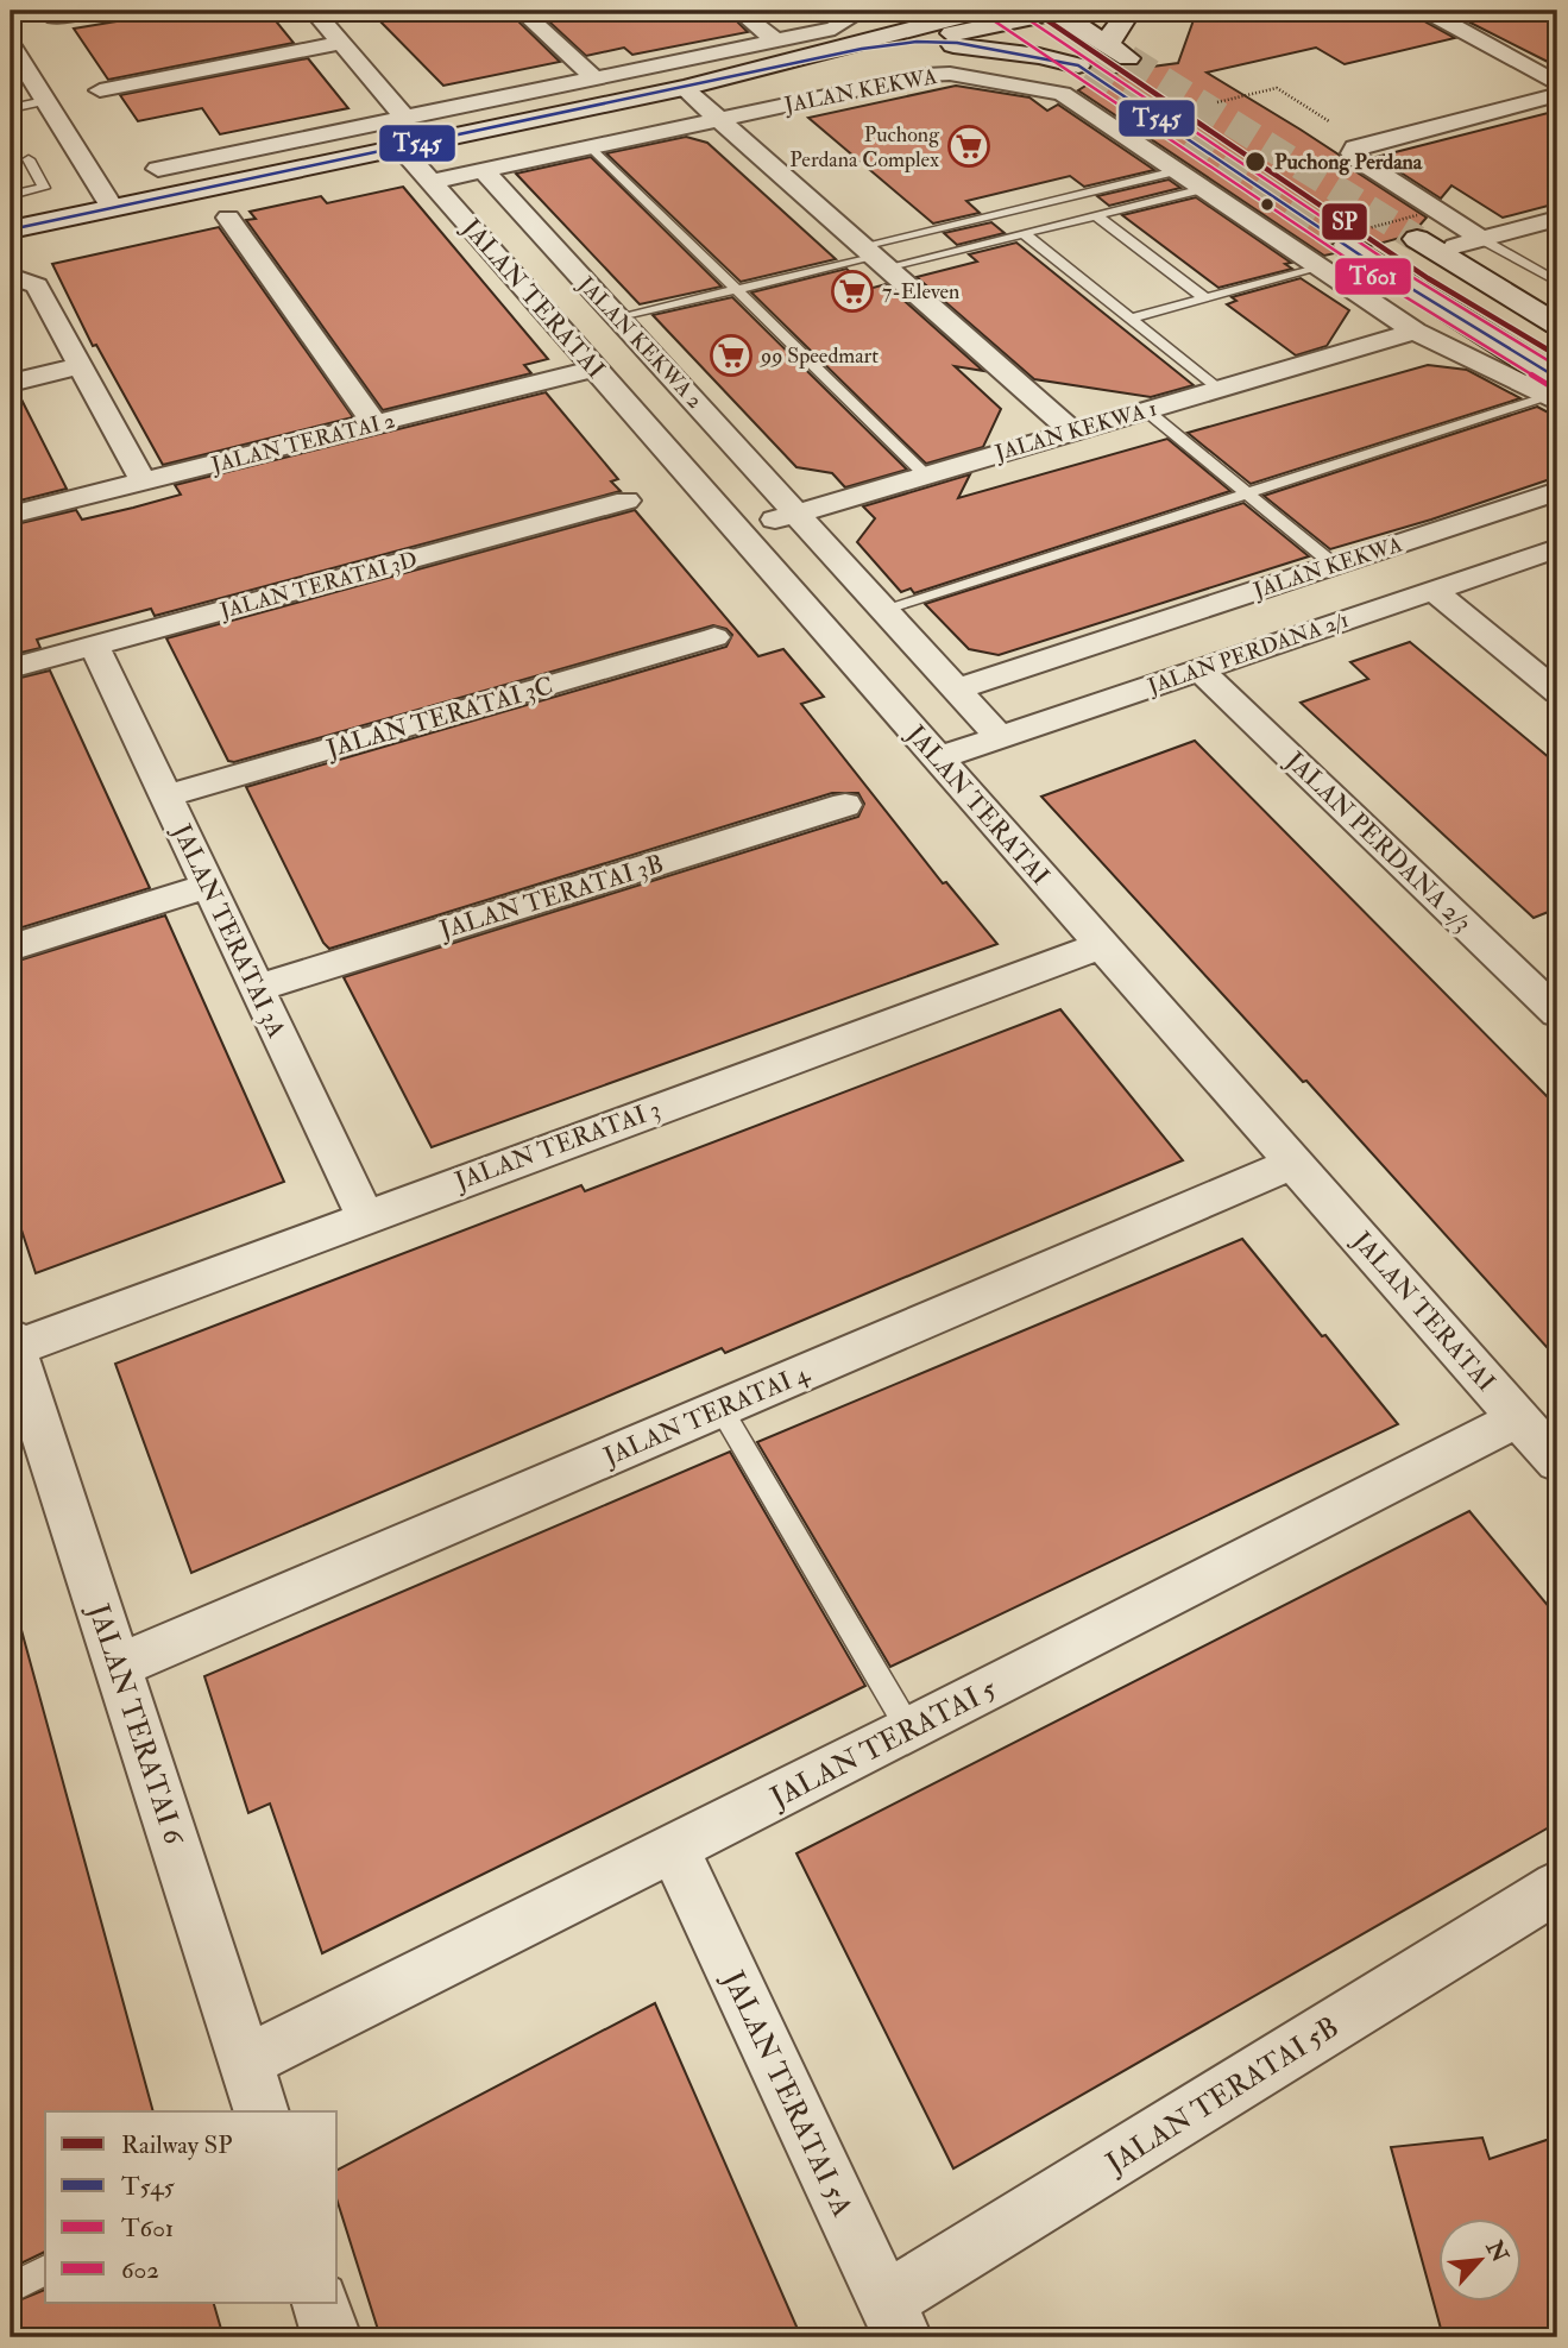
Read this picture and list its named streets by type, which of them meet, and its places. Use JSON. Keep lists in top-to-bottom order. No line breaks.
{"streets":{"street":["JALAN KEKWA","JALAN TERATAI","JALAN KEKWA 2","JALAN KEKWA 1","JALAN TERATAI 2","JALAN TERATAI 3D","JALAN PERDANA 2/1","JALAN TERATAI 3C","JALAN PERDANA 2/3","JALAN TERATAI 3B","JALAN TERATAI 3A","JALAN TERATAI 3","JALAN TERATAI 4","JALAN TERATAI 6","JALAN TERATAI 5","JALAN TERATAI 5A","JALAN TERATAI 5B"]},"crossings":[["JALAN KEKWA","JALAN TERATAI"],["JALAN KEKWA","JALAN KEKWA 2"],["JALAN KEKWA","JALAN KEKWA 1"],["JALAN TERATAI","JALAN KEKWA 1"],["JALAN TERATAI","JALAN TERATAI 2"],["JALAN TERATAI","JALAN PERDANA 2/1"],["JALAN TERATAI","JALAN TERATAI 3"],["JALAN TERATAI","JALAN TERATAI 4"],["JALAN TERATAI","JALAN TERATAI 5"],["JALAN KEKWA 2","JALAN KEKWA 1"],["JALAN KEKWA 2","JALAN PERDANA 2/1"],["JALAN TERATAI 3D","JALAN TERATAI 3A"],["JALAN PERDANA 2/1","JALAN PERDANA 2/3"],["JALAN TERATAI 3C","JALAN TERATAI 3A"],["JALAN TERATAI 3B","JALAN TERATAI 3A"],["JALAN TERATAI 3A","JALAN TERATAI 3"],["JALAN TERATAI 3","JALAN TERATAI 6"],["JALAN TERATAI 4","JALAN TERATAI 6"],["JALAN TERATAI 6","JALAN TERATAI 5"],["JALAN TERATAI 5","JALAN TERATAI 5A"],["JALAN TERATAI 5A","JALAN TERATAI 5B"]],"places":{"supermarket":["Puchong Perdana Complex","7-Eleven","99 Speedmart"],"other":["Puchong Perdana"]},"lines":["rail line SP","transit line 602","transit line T601","transit line T545"],"legend":["Railway SP","T545","T601","602"],"north":"top right"}
